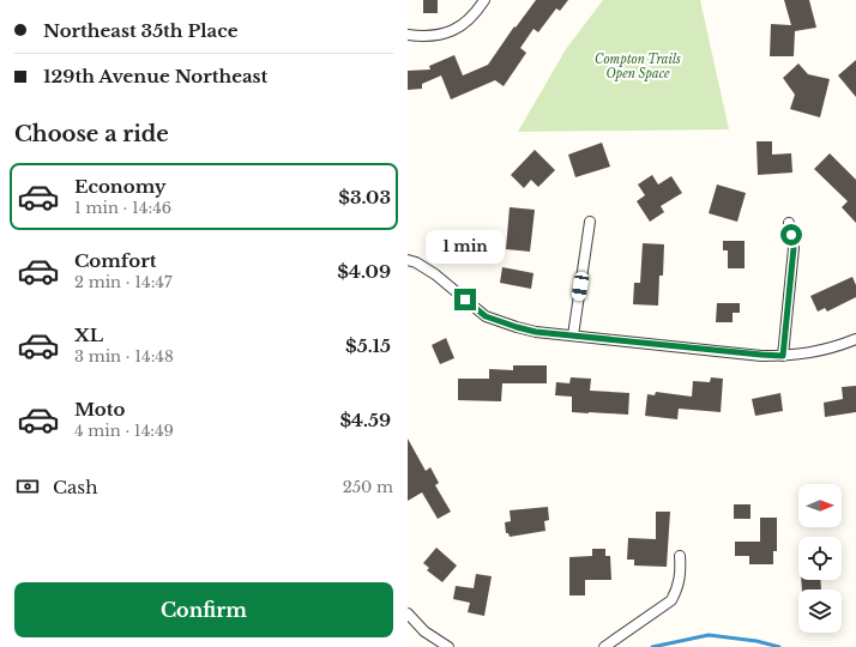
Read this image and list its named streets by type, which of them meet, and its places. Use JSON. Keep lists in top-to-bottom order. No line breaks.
{"parks":["Compton Trails Open Space"],"north":"right","page":{"banner":["Northeast 35th Place","129th Avenue Northeast"],"heading":"Choose a ride","list":[{"name":"Economy","note":"1 min · 14:46","value":"$3.03"},{"name":"Comfort","note":"2 min · 14:47","value":"$4.09"},{"name":"XL","note":"3 min · 14:48","value":"$5.15"},{"name":"Moto","note":"4 min · 14:49","value":"$4.59"}],"bubble":"1 min","pay":["Cash","250 m"],"buttons":"Confirm"}}
